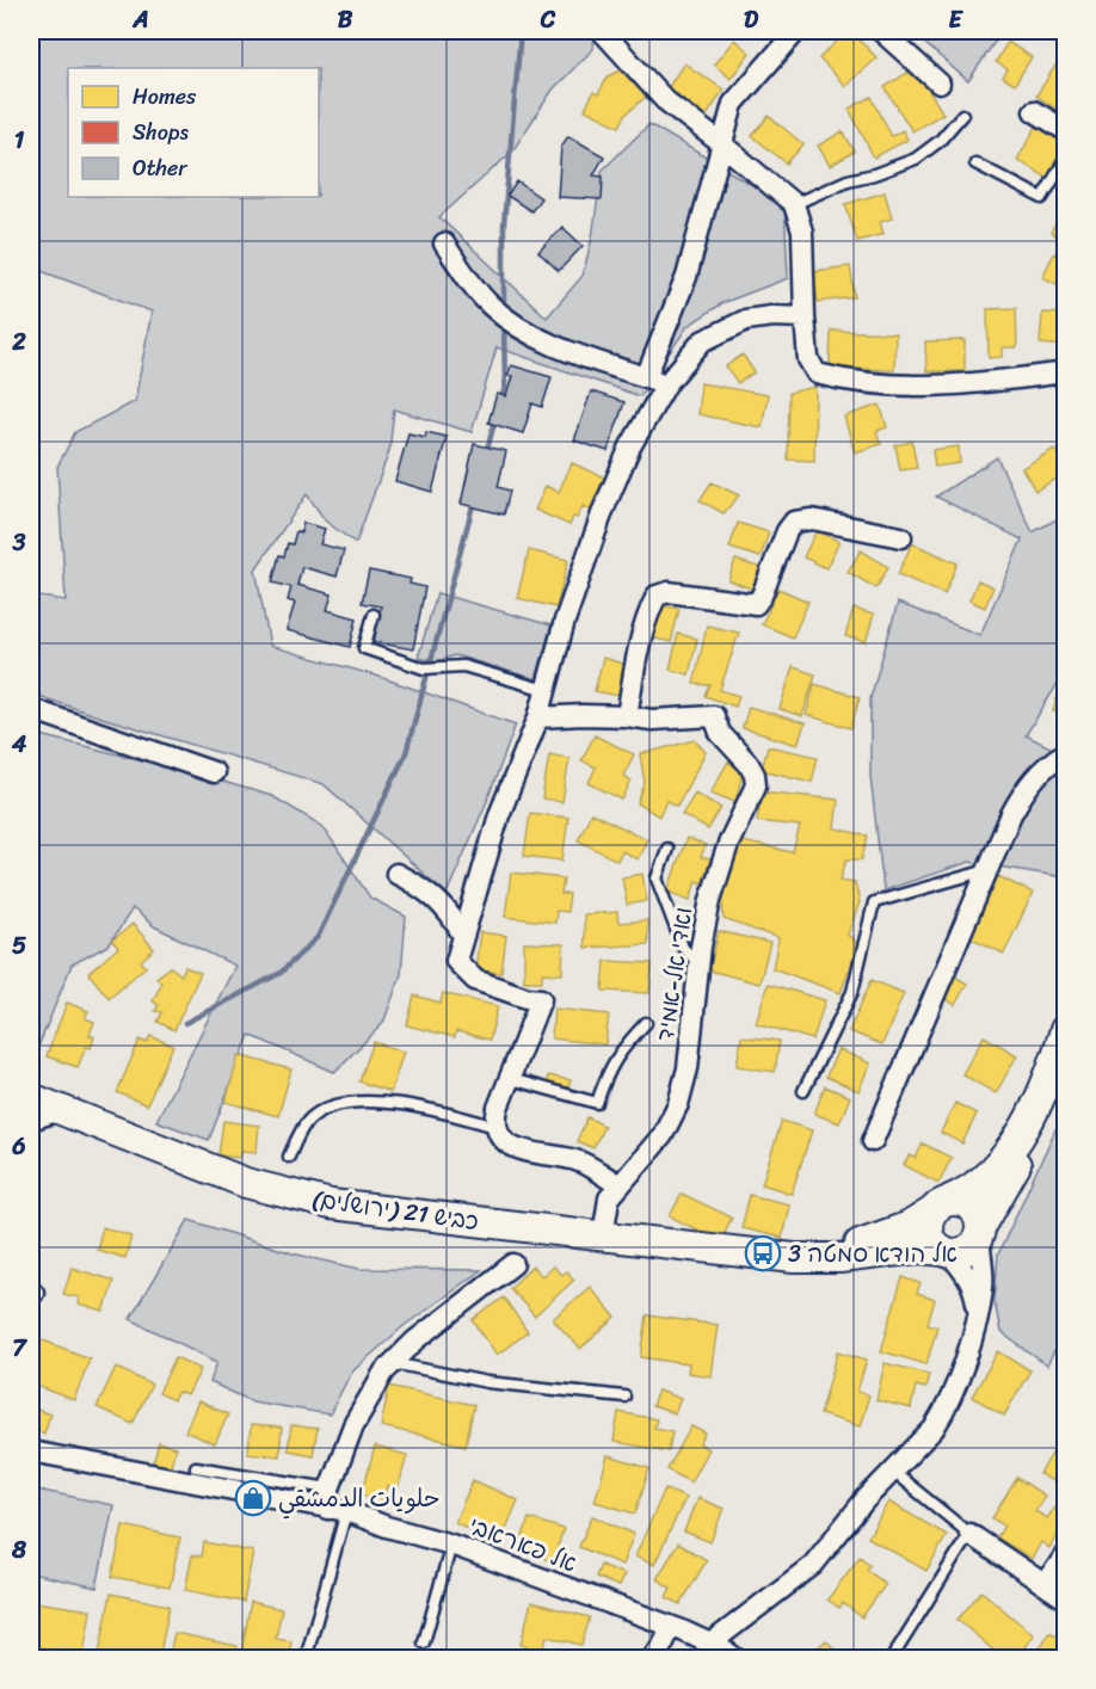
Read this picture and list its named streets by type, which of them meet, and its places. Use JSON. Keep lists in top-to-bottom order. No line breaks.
{"streets":{"main road":["כביש 21 (ירושלים)"],"street":["ואדי אל-אמיד","אל פאראבי"]},"crossings":[["ואדי אל-אמיד","כביש 21 (ירושלים)"]],"places":{"bus stop":["אל הודא סמטה 3"],"shop":["حلويات الدمشقي"]},"legend":["Homes","Shops","Other"],"grid":{"columns":["A","B","C","D","E"],"rows":["1","2","3","4","5","6","7","8"]}}
